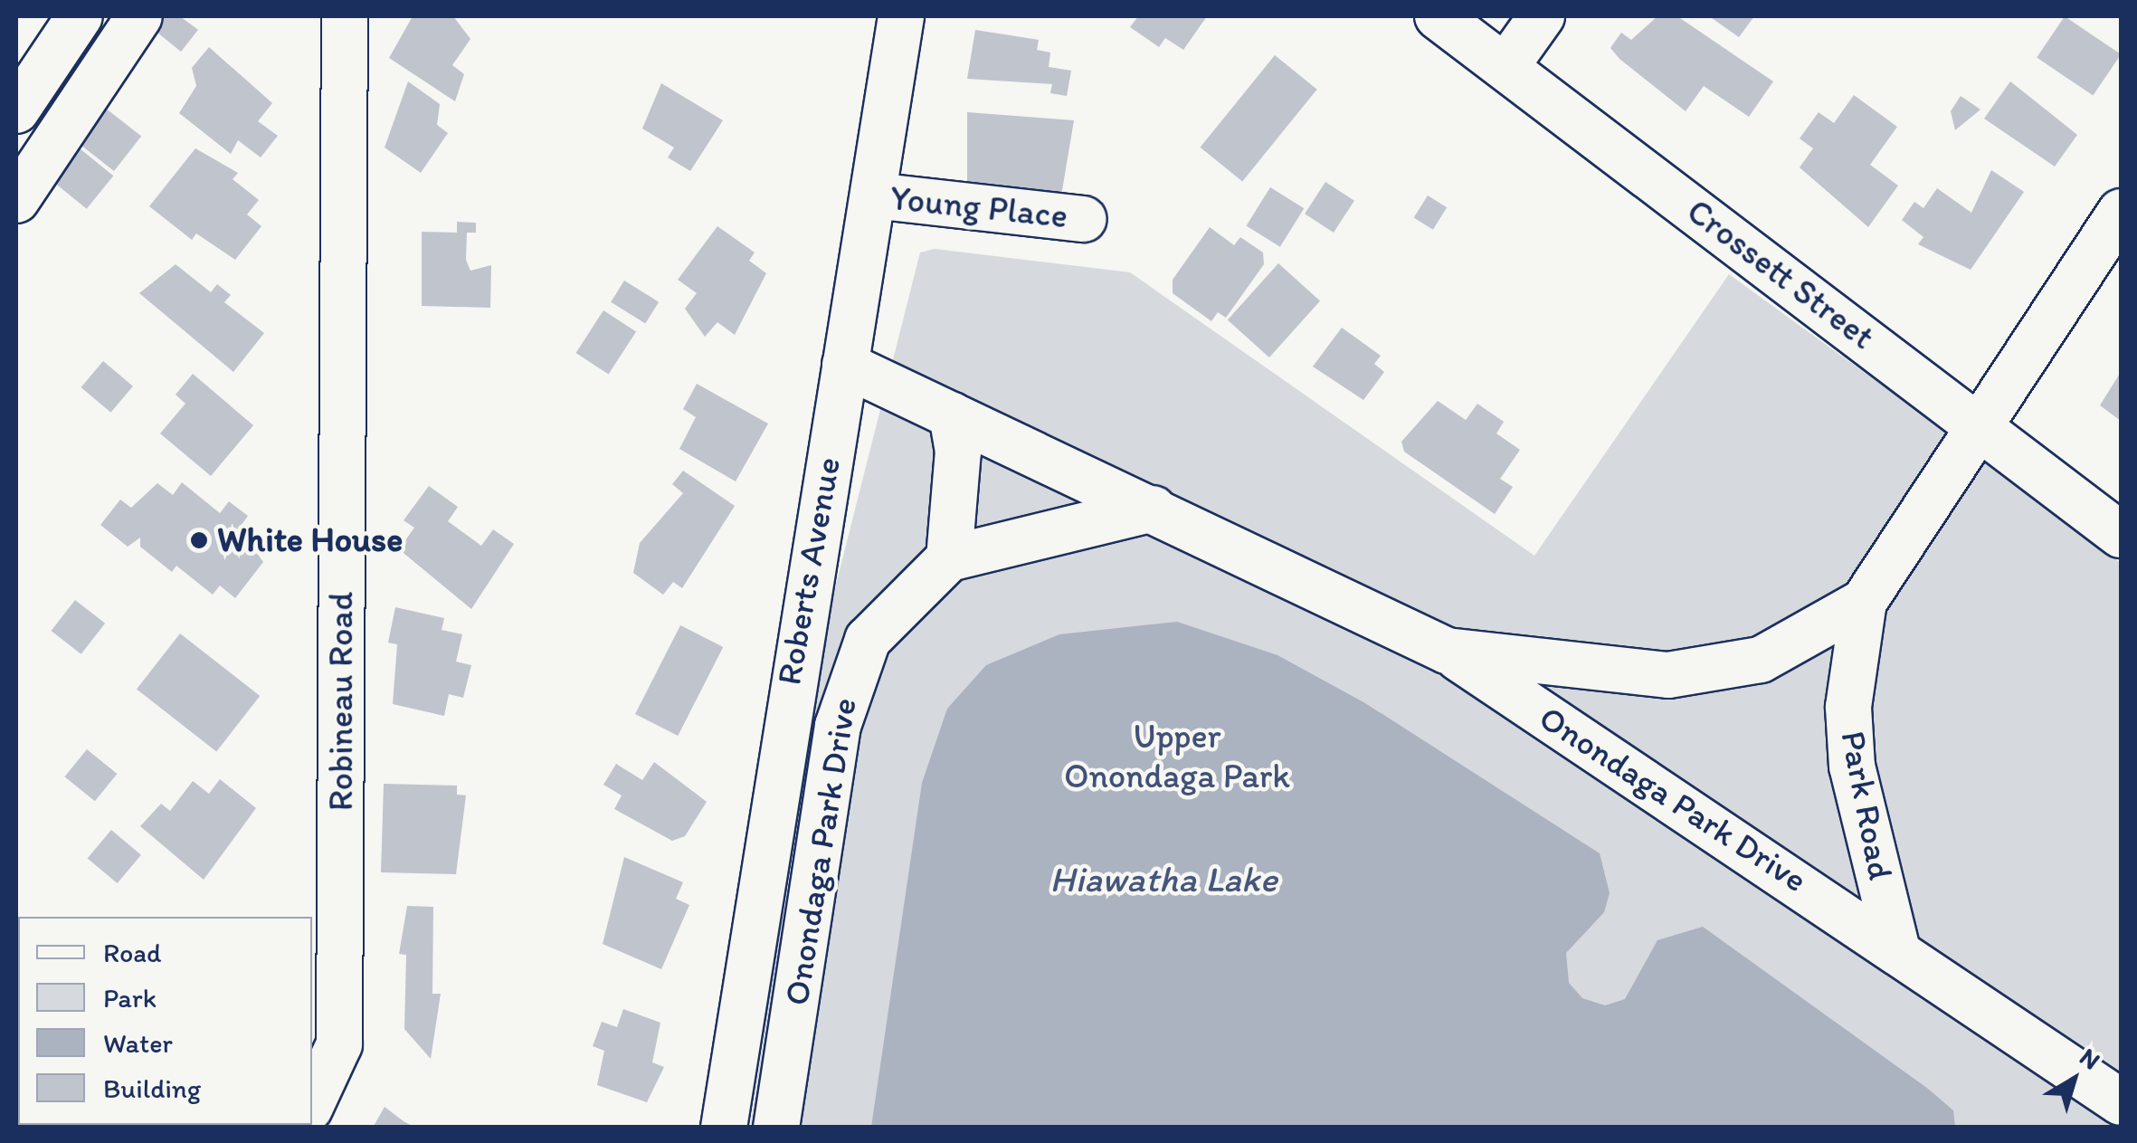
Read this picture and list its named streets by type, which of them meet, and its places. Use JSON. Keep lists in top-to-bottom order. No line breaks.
{"streets":{"street":["Young Place","Crossett Street","Roberts Avenue","Robineau Road","Onondaga Park Drive","Park Road"]},"crossings":[["Young Place","Roberts Avenue"],["Crossett Street","Park Road"],["Roberts Avenue","Onondaga Park Drive"],["Onondaga Park Drive","Park Road"]],"water":["Hiawatha Lake"],"parks":["Upper Onondaga Park"],"places":["White House"],"legend":["Road","Park","Water","Building"],"north":"top right"}
